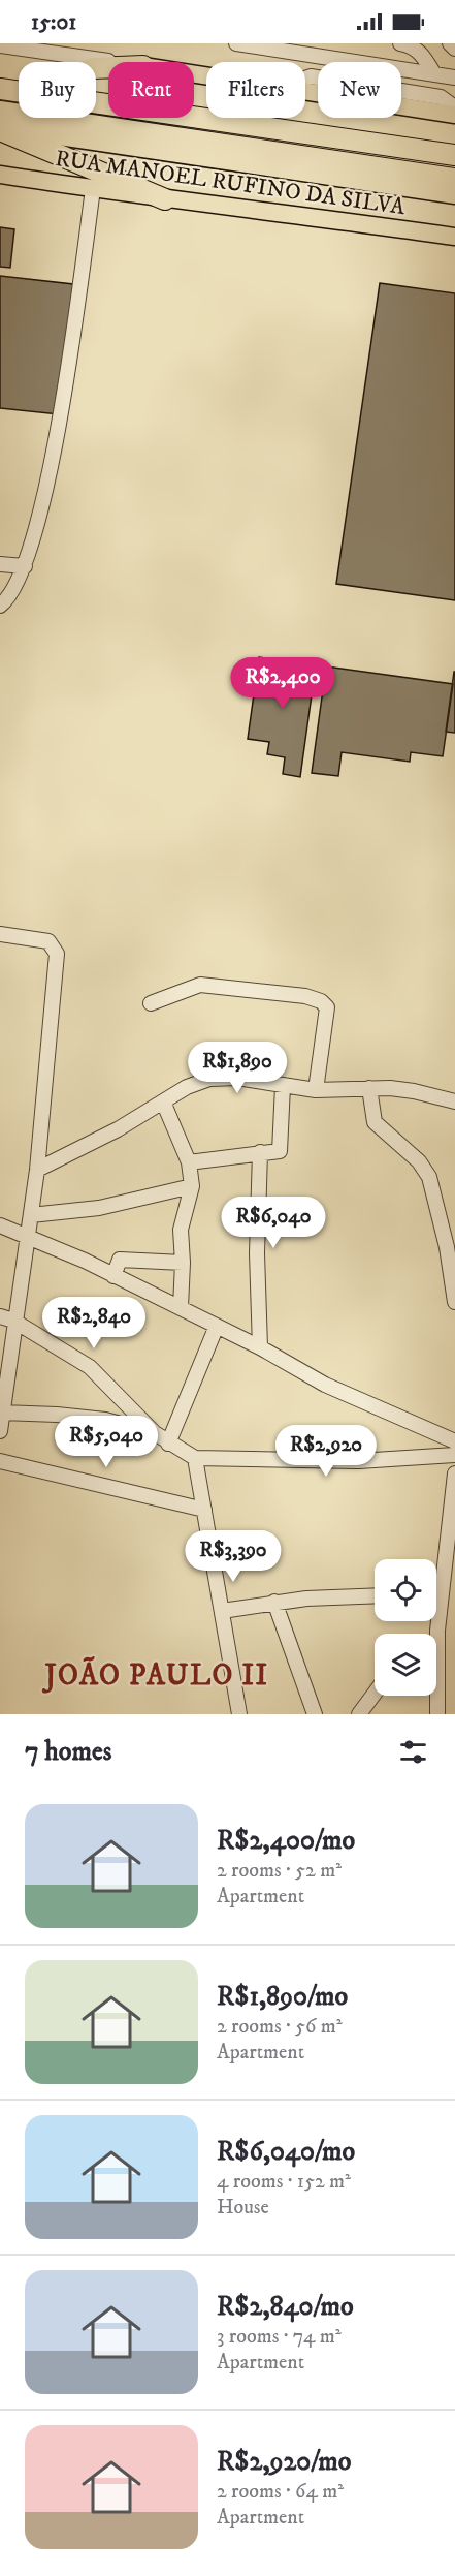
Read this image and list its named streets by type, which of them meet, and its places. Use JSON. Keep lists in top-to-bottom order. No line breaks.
{"streets":{"main road":["RUA MANOEL RUFINO DA SILVA"]},"districts":["JOÃO PAULO II"],"page":{"status":"15:01","chip":["Buy","Rent","Filters","New"],"price":["R$2,400","R$1,890","R$6,040","R$2,840","R$5,040","R$2,920","R$3,390"],"heading":"7 homes","list":[{"name":"R$2,400/mo","note":"2 rooms · 52 m² · Apartment"},{"name":"R$1,890/mo","note":"2 rooms · 56 m² · Apartment"},{"name":"R$6,040/mo","note":"4 rooms · 152 m² · House"},{"name":"R$2,840/mo","note":"3 rooms · 74 m² · Apartment"},{"name":"R$2,920/mo","note":"2 rooms · 64 m² · Apartment"}]}}
